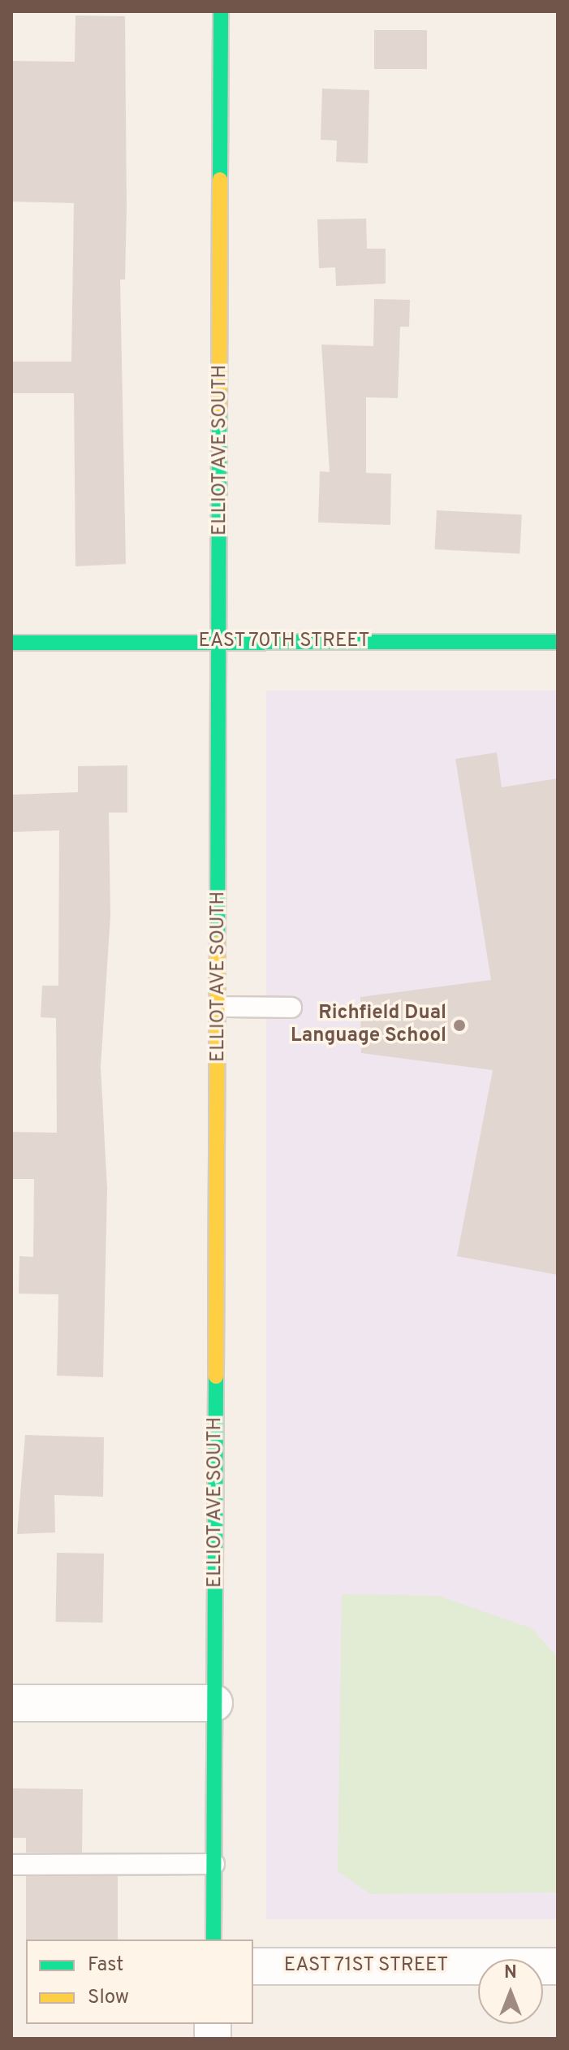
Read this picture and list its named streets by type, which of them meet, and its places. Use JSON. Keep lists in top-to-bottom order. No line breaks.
{"streets":{"street":["ELLIOT AVE SOUTH","EAST 70TH STREET","EAST 71ST STREET"]},"crossings":[["ELLIOT AVE SOUTH","EAST 70TH STREET"]],"places":["Richfield Dual Language School"],"legend":["Fast","Slow"],"north":"top"}
